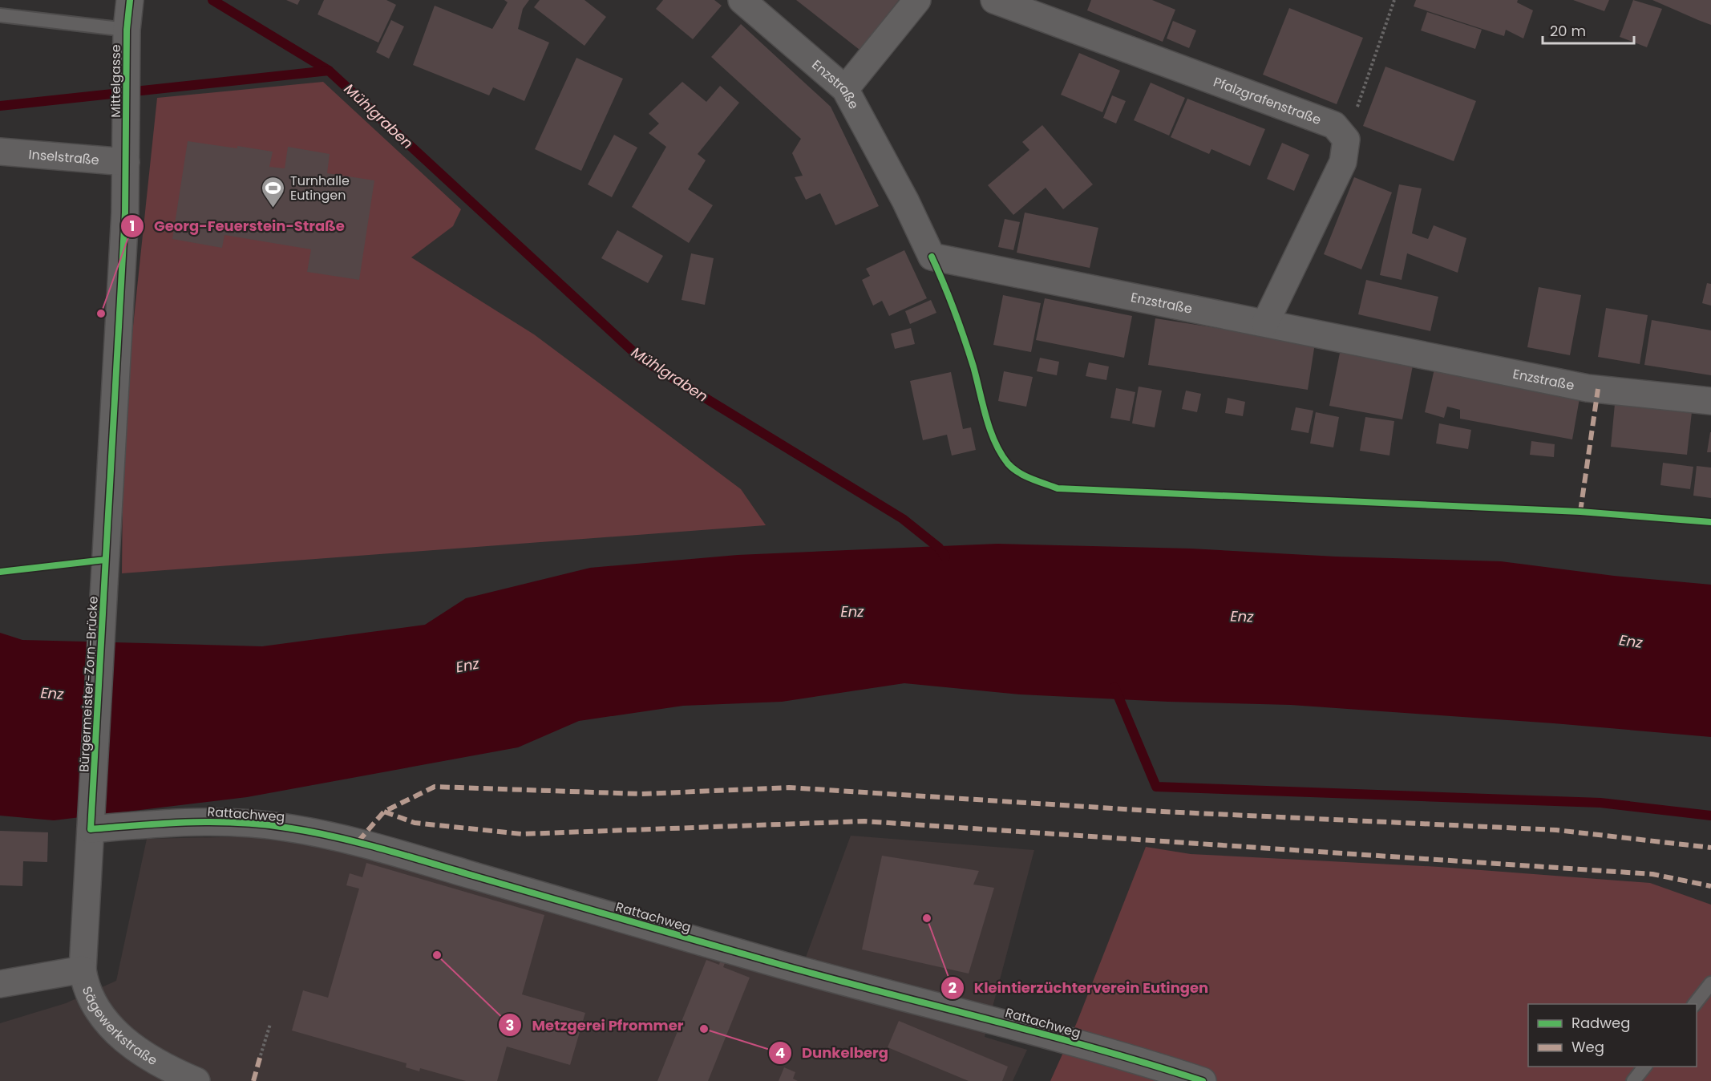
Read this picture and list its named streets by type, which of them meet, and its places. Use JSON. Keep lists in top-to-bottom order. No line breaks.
{"streets":{"street":["Mittelgasse","Enzstraße","Pfalzgrafenstraße","Inselstraße","Bürgermeister-Zorn-Brücke","Rattachweg","Sägewerkstraße"]},"crossings":[["Mittelgasse","Inselstraße"],["Mittelgasse","Bürgermeister-Zorn-Brücke"],["Bürgermeister-Zorn-Brücke","Rattachweg"],["Bürgermeister-Zorn-Brücke","Sägewerkstraße"]],"water":["Mühlgraben","Enz"],"places":{"sports":["Turnhalle Eutingen"],"other":["Georg-Feuerstein-Straße","Kleintierzüchterverein Eutingen","Metzgerei Pfrommer","Dunkelberg"]},"legend":["Radweg","Weg"],"scale_bar":"20 m"}
